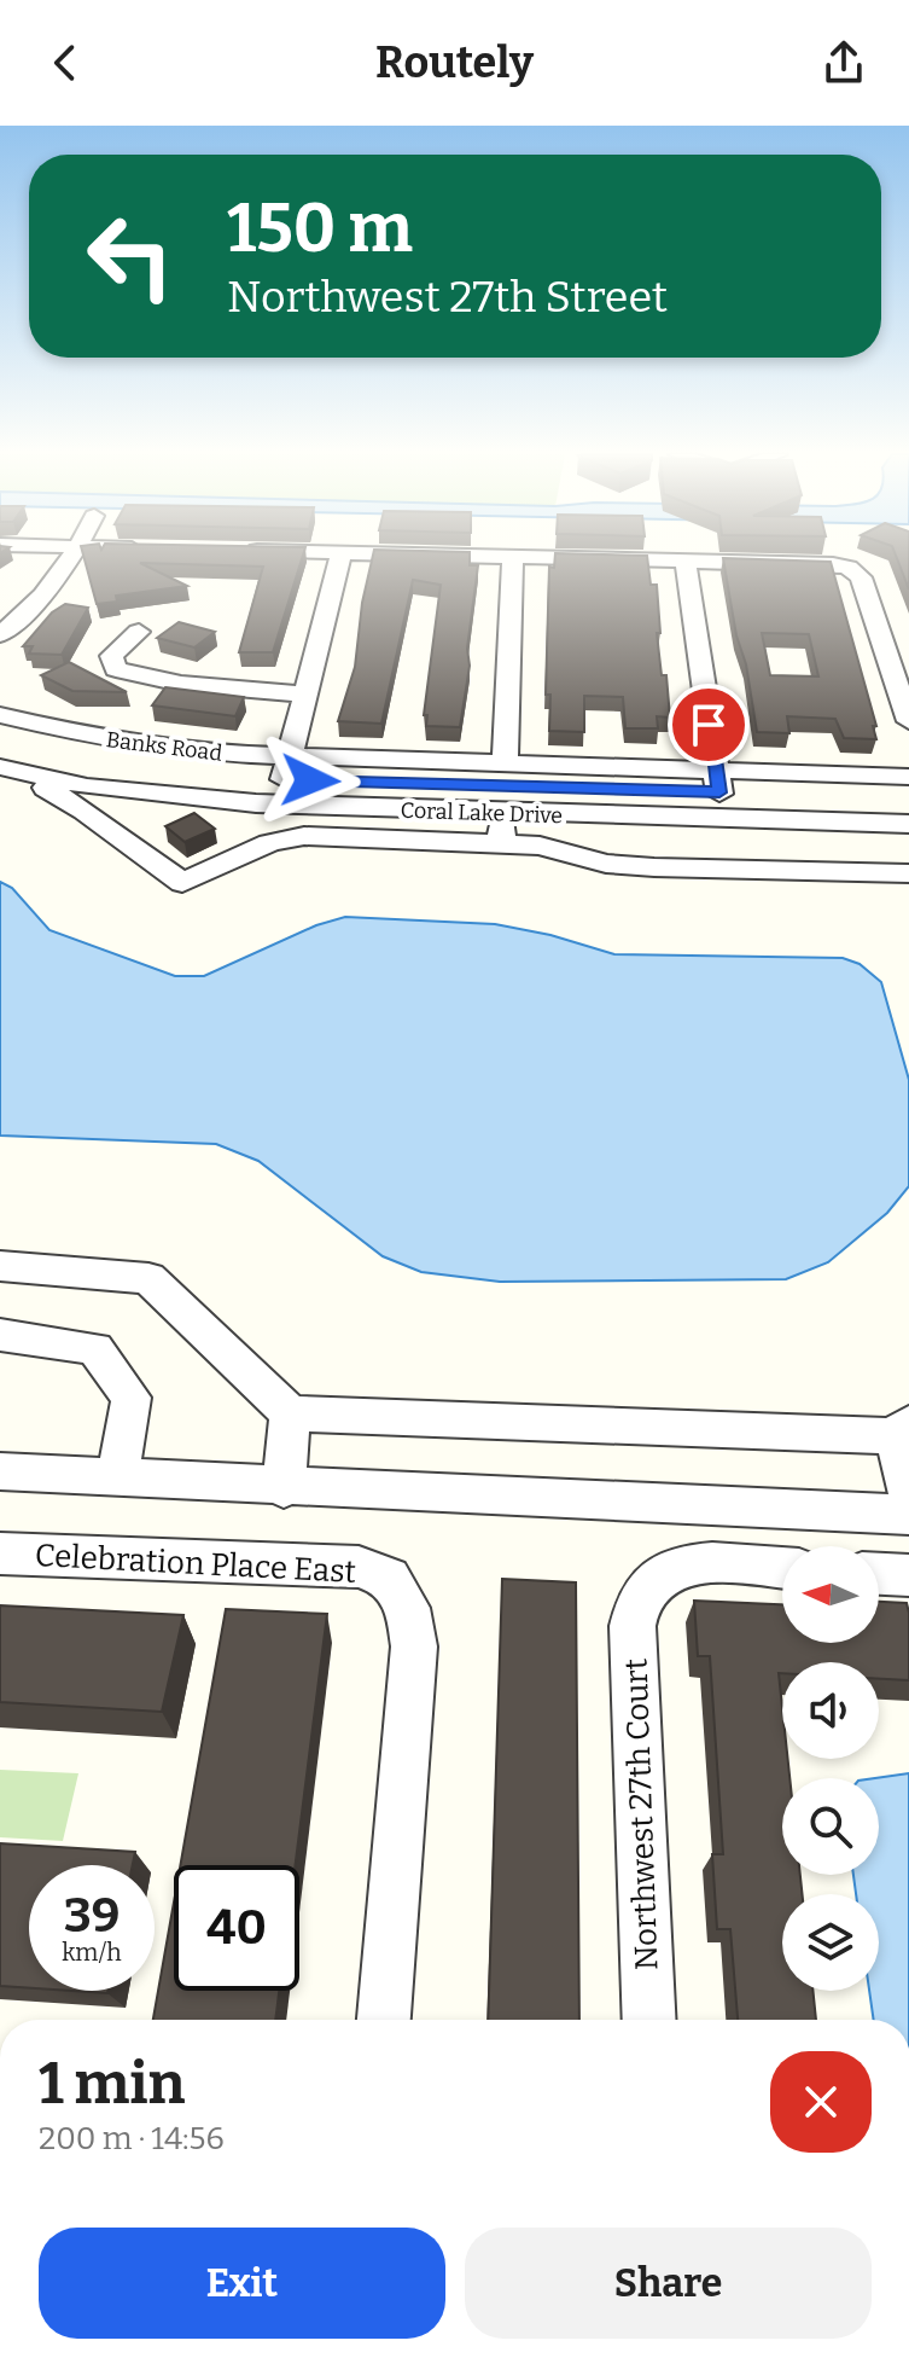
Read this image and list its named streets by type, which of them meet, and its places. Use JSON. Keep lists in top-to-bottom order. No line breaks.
{"streets":{"street":["Banks Road","Coral Lake Drive","Celebration Place East","Northwest 27th Court"]},"north":"left","page":{"header":"Routely","turn":["150 m","Northwest 27th Street"],"speed":"39 km/h","limit":"40","heading":["1 min","200 m · 14:56"],"buttons":["Exit","Share"]}}
